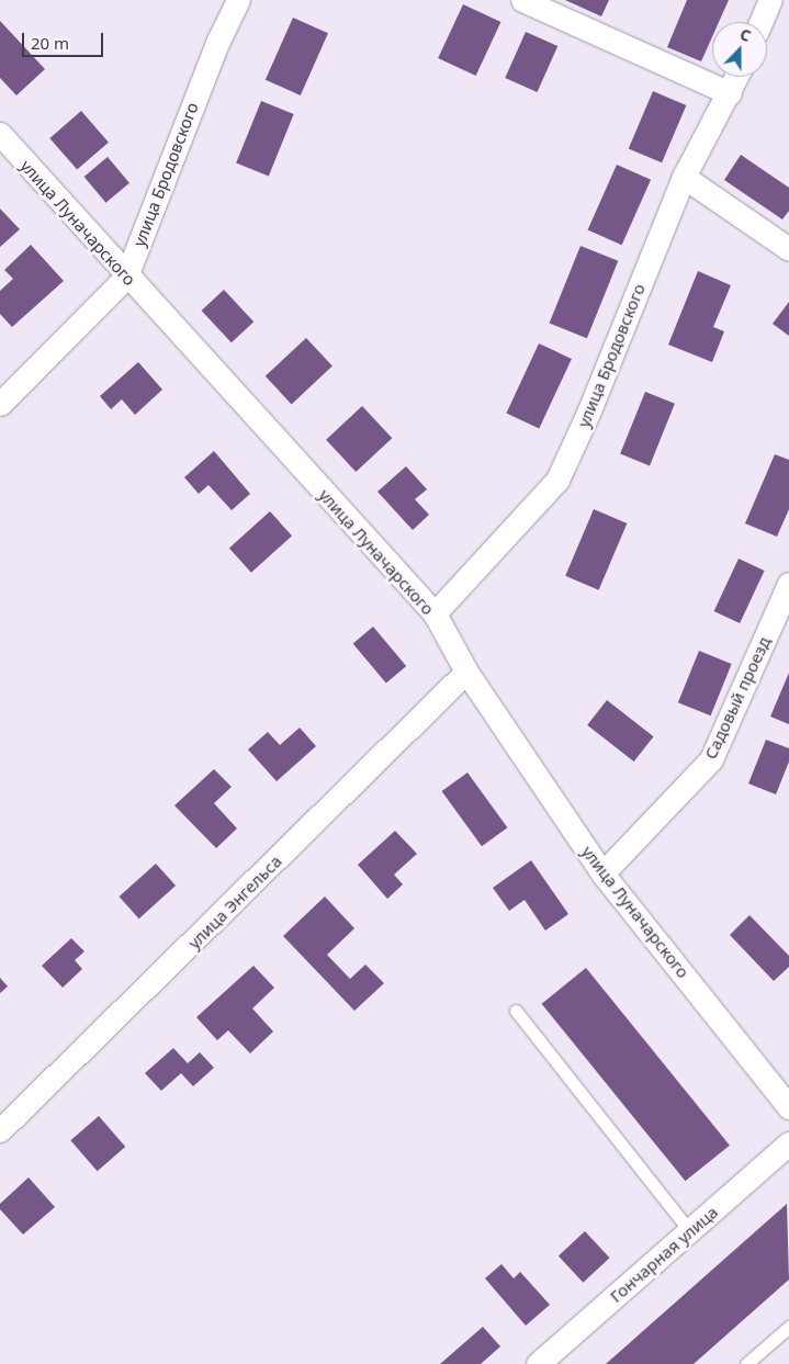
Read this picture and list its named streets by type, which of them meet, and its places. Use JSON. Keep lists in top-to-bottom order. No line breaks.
{"streets":{"street":["улица Бродовского","улица Луначарского","Садовый проезд","улица Энгельса","Гончарная улица"]},"crossings":[["улица Бродовского","улица Луначарского"],["улица Луначарского","Садовый проезд"],["улица Луначарского","улица Энгельса"]],"scale_bar":"20 m","north":"top"}
